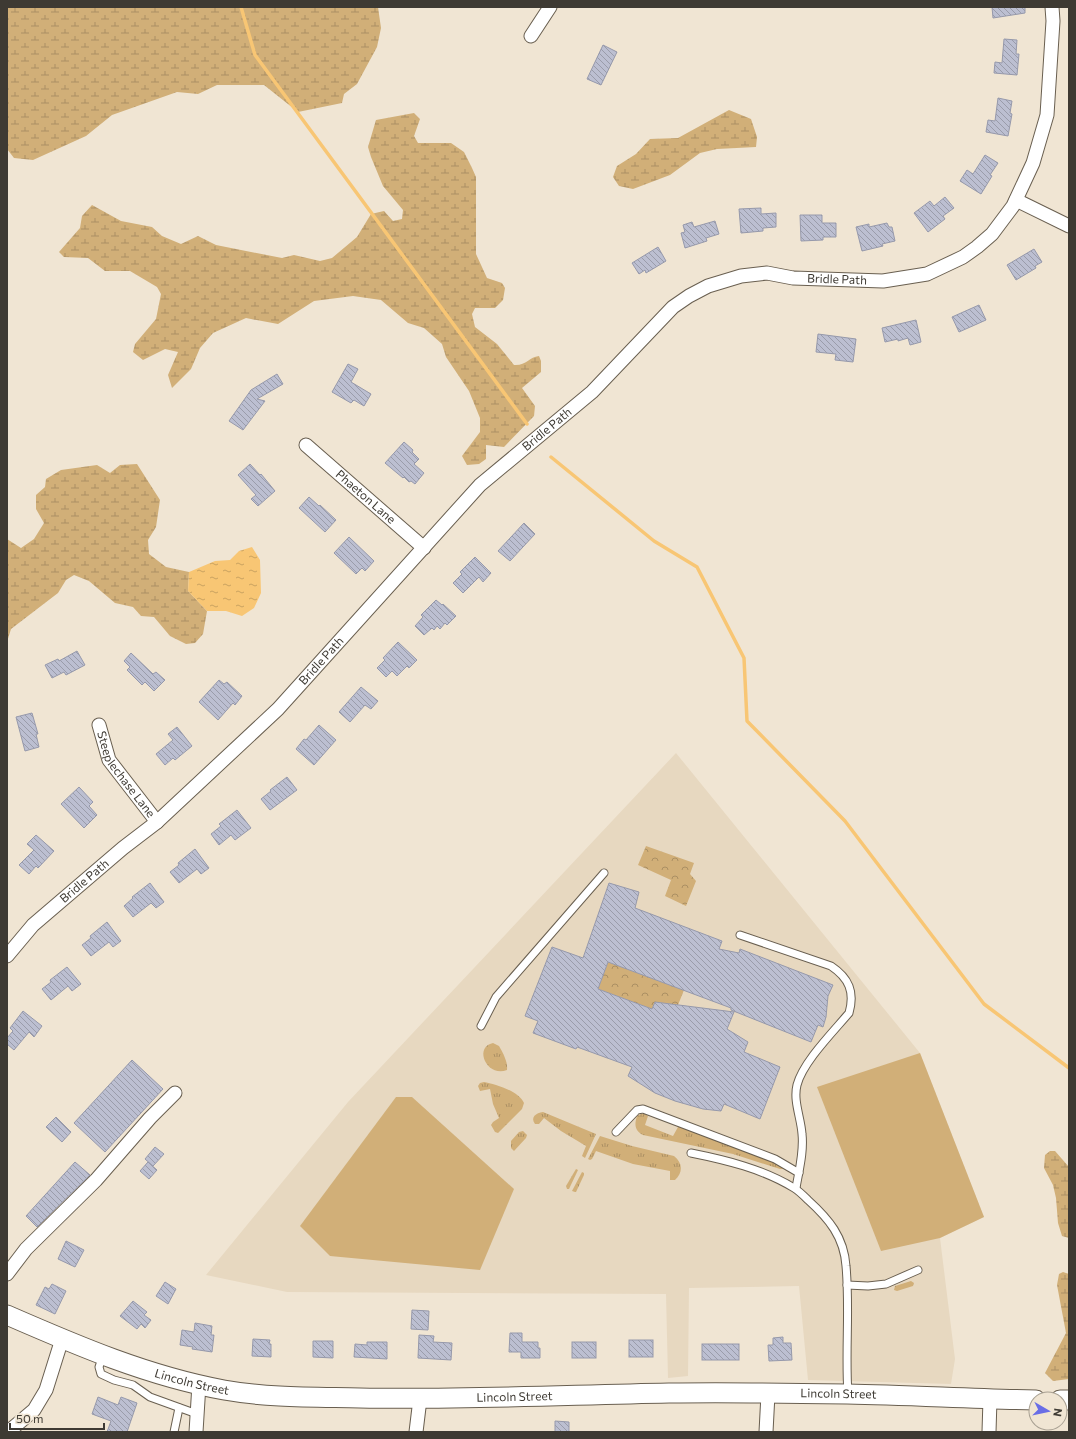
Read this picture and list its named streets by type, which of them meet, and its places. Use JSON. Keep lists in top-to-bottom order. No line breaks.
{"streets":{"main road":["Lincoln Street"],"street":["Bridle Path","Phaeton Lane","Steeplechase Lane"]},"crossings":[["Bridle Path","Phaeton Lane"],["Bridle Path","Steeplechase Lane"]],"scale_bar":"50 m","north":"right"}
